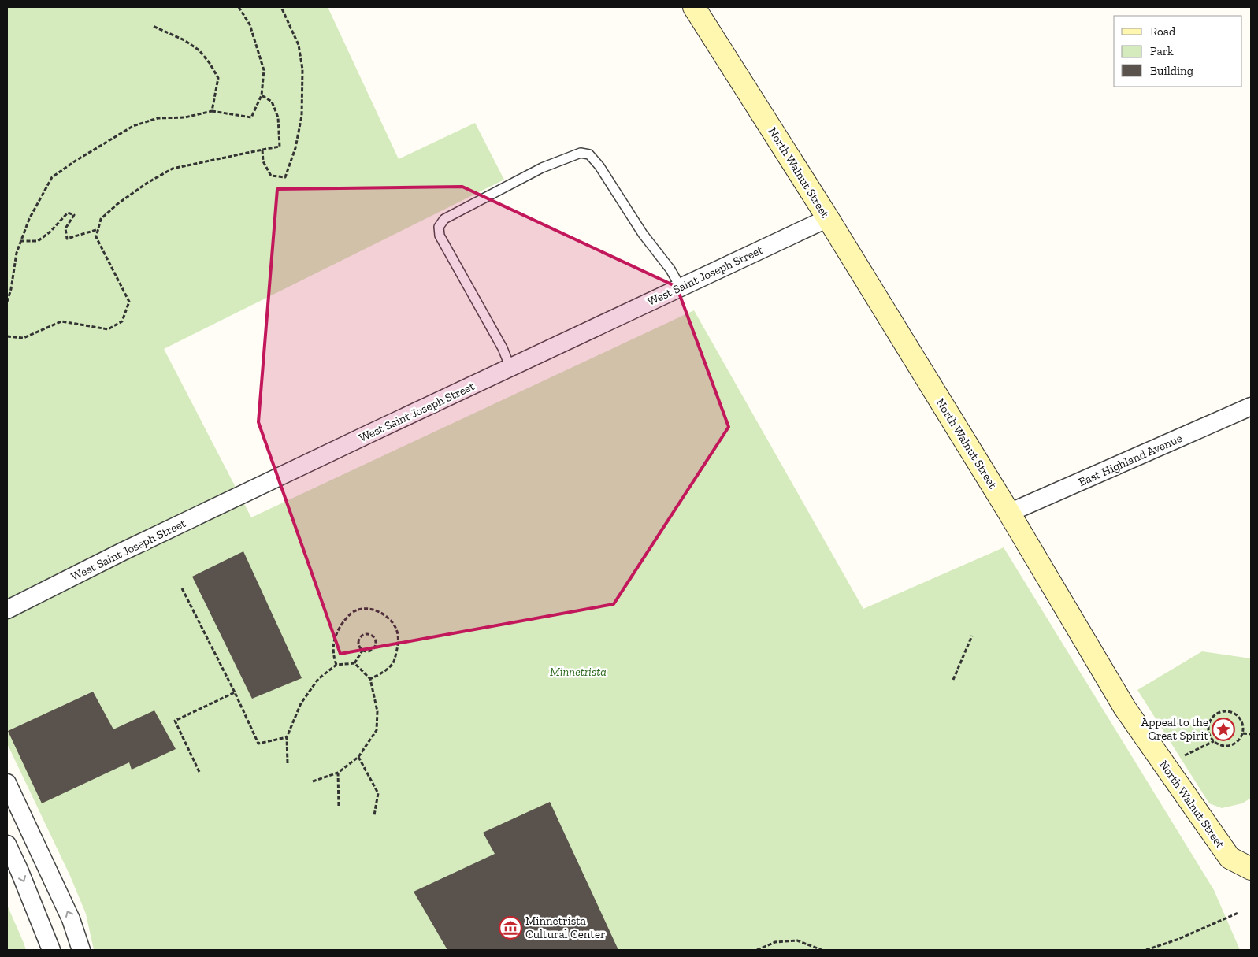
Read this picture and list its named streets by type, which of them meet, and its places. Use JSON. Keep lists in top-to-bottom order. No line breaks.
{"streets":{"main road":["North Walnut Street"],"street":["West Saint Joseph Street","East Highland Avenue"]},"crossings":[["North Walnut Street","West Saint Joseph Street"],["North Walnut Street","East Highland Avenue"]],"parks":["Minnetrista"],"places":{"place":["Appeal to the Great Spirit"],"museum":["Minnetrista Cultural Center"]},"legend":["Road","Park","Building"]}
